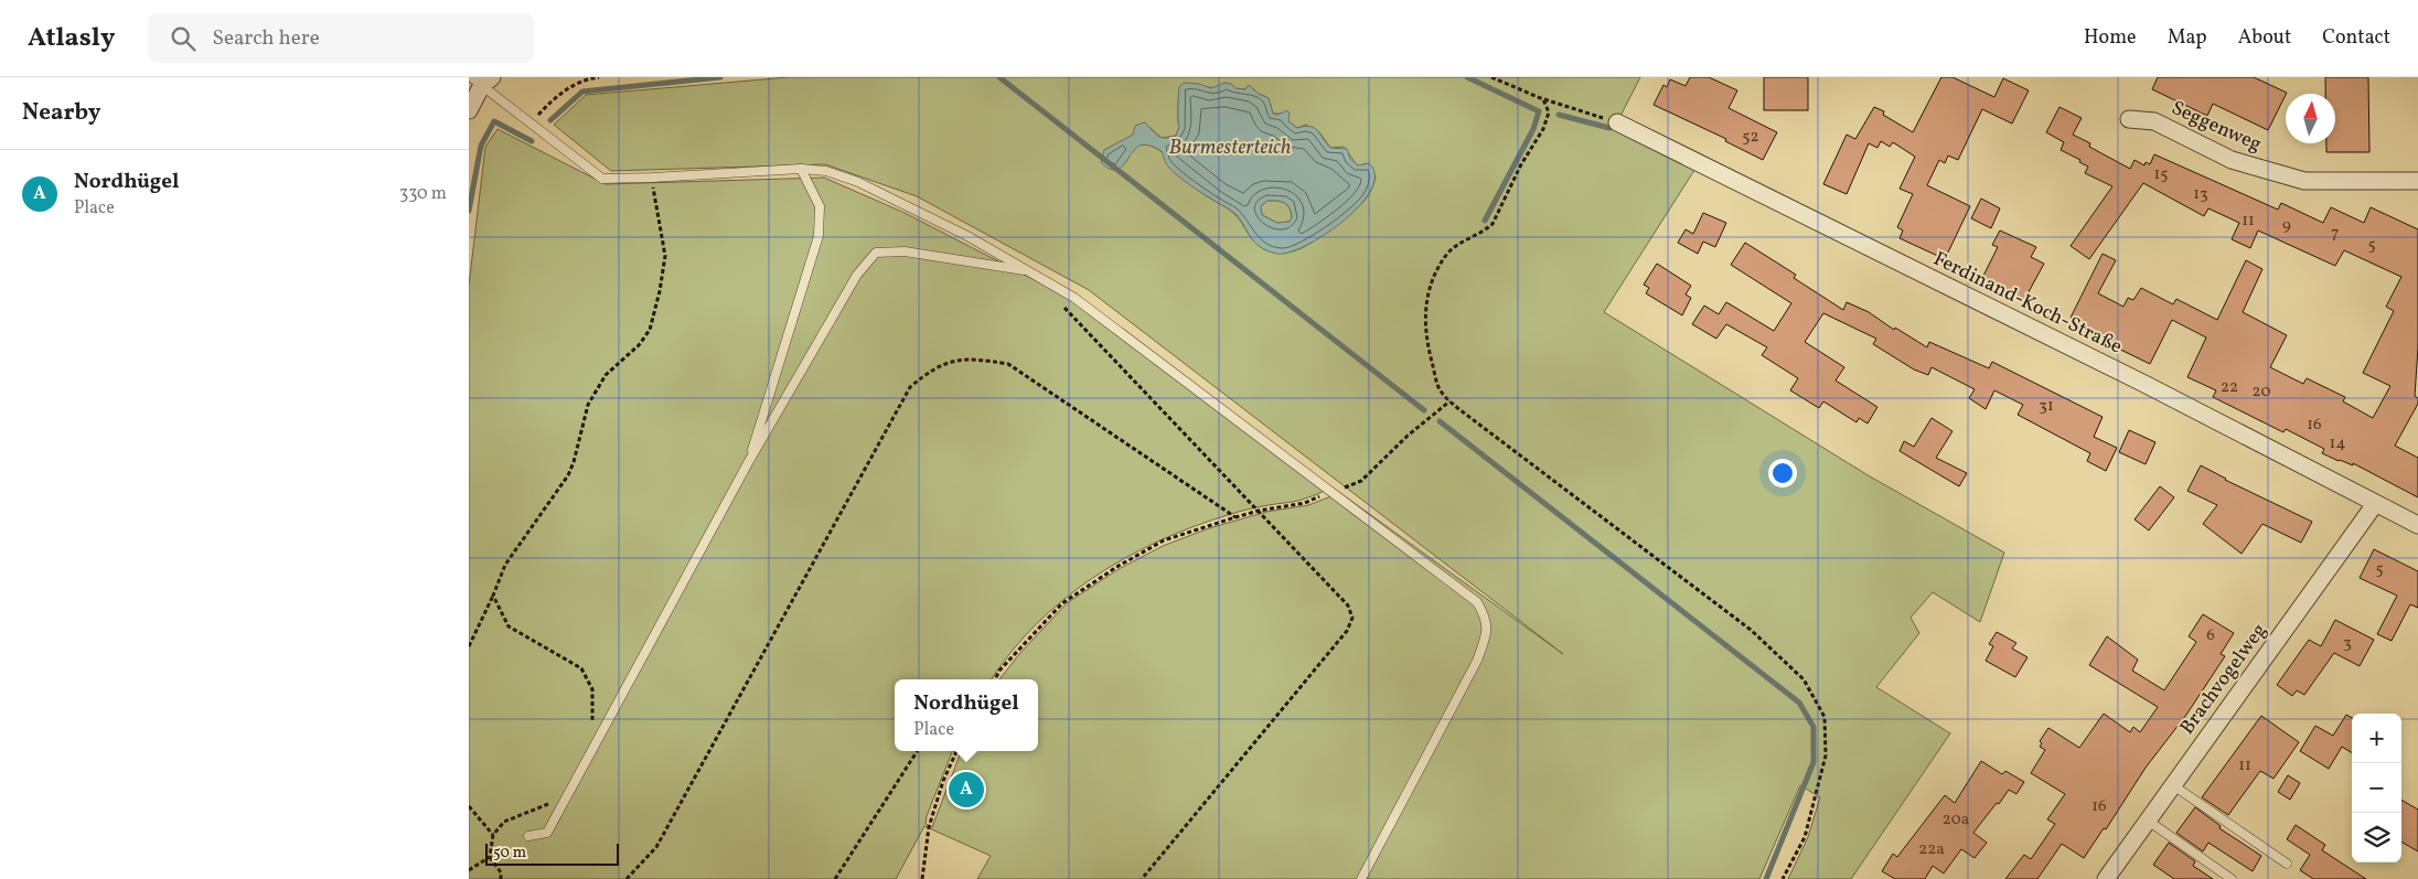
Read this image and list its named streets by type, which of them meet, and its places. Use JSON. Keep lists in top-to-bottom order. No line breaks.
{"streets":{"street":["Seggenweg","Ferdinand-Koch-Straße","Brachvogelweg"]},"crossings":[["Ferdinand-Koch-Straße","Brachvogelweg"]],"water":["Burmesterteich"],"house_numbers":["52","15","13","11","9","7","5","22","20","31","16","14","5","6","3","11","16","20a","22a"],"scale_bar":"50 m","north":"top","page":{"header":"Atlasly","search":"Search here","nav":["Home","Map","About","Contact"],"heading":"Nearby","list":[{"mark":"A","name":"Nordhügel","note":"Place","value":"330 m"}],"popup":["Nordhügel","Place"],"map_buttons":["+","−"],"pins":"A","scale":"50 m"}}
